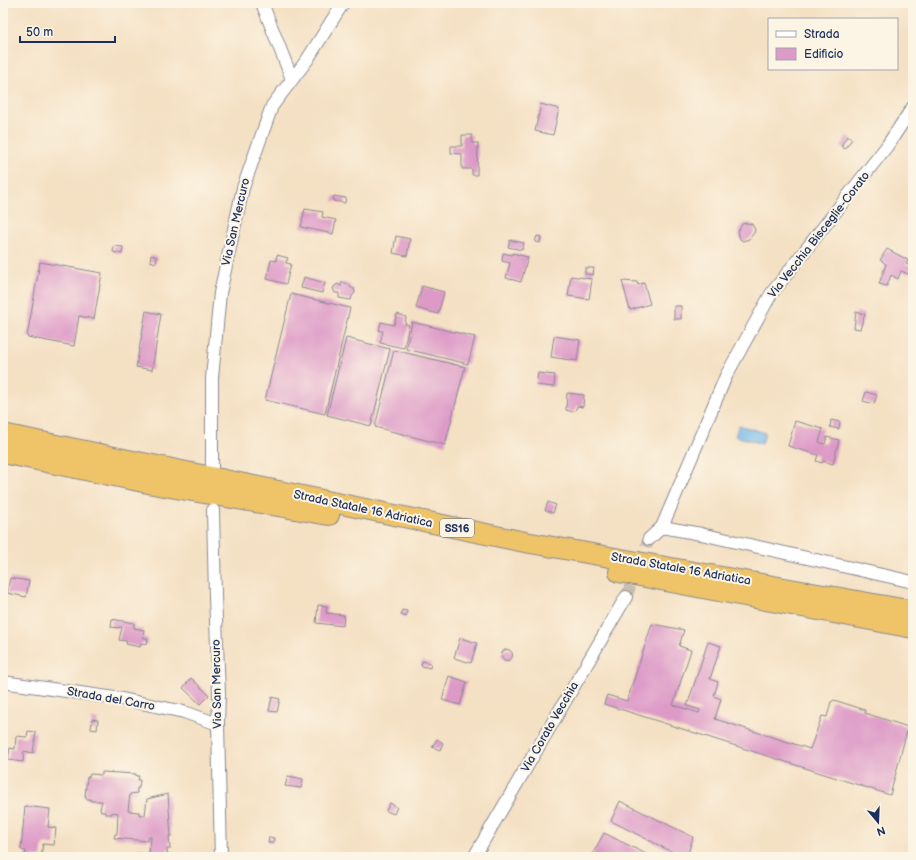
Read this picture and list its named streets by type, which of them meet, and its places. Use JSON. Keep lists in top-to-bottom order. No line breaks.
{"streets":{"highway":["Strada Statale 16 Adriatica","SS16"],"street":["Via San Mercuro","Via Vecchia Bisceglie-Corato","Strada del Carro","Via Corato Vecchia"]},"crossings":[["Via San Mercuro","Strada del Carro"]],"legend":["Strada","Edificio"],"scale_bar":"50 m","north":"bottom"}
